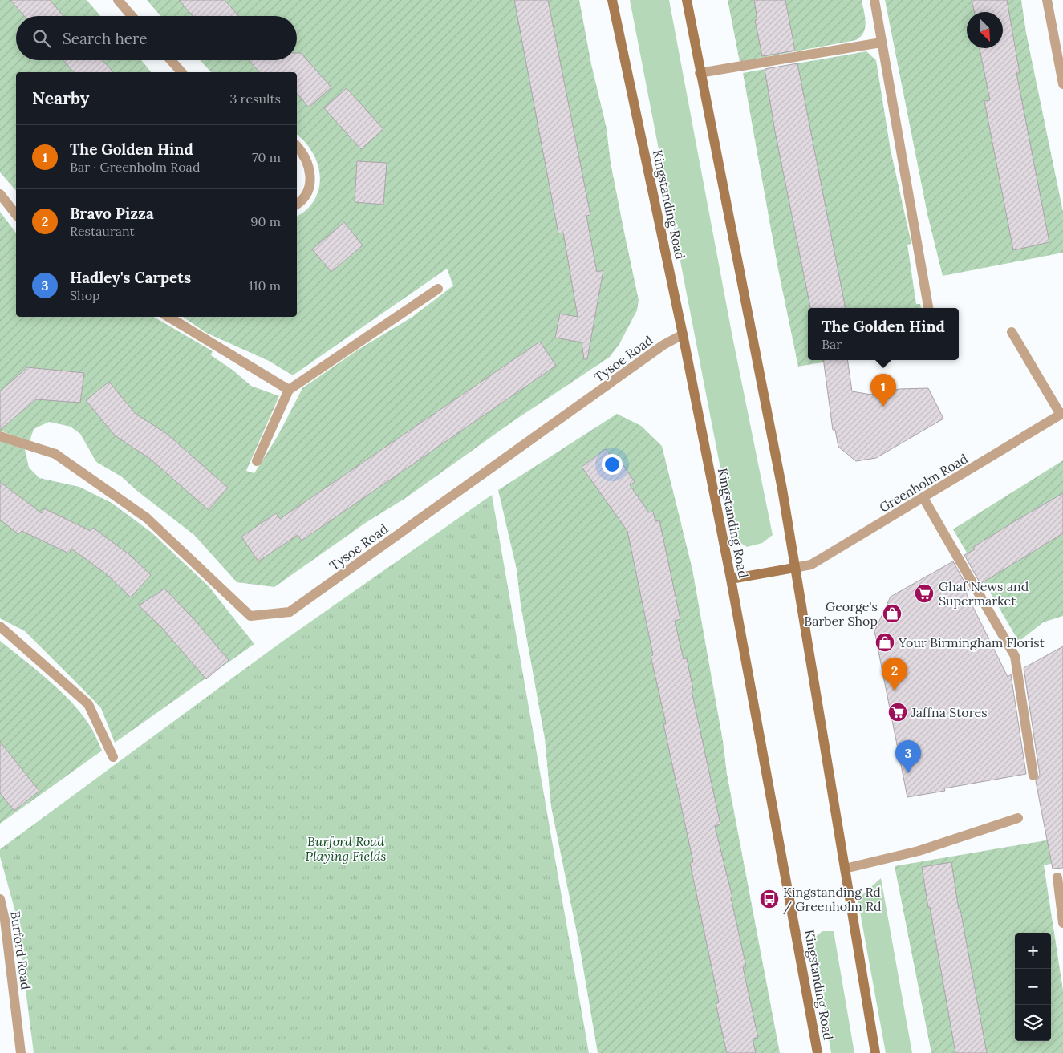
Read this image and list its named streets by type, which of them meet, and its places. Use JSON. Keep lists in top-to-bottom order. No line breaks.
{"streets":{"main road":["Kingstanding Road"],"street":["Tysoe Road","Greenholm Road","Burford Road"]},"crossings":[["Kingstanding Road","Tysoe Road"]],"parks":["Burford Road Playing Fields"],"places":{"supermarket":["Ghaf News and Supermarket","Jaffna Stores"],"shop":["George's Barber Shop","Your Birmingham Florist"],"bus stop":["Kingstanding Rd / Greenholm Rd"]},"north":"bottom right","page":{"search":"Search here","heading":["Nearby","3 results"],"list":[{"mark":"1","name":"The Golden Hind","note":"Bar · Greenholm Road","value":"70 m"},{"mark":"2","name":"Bravo Pizza","note":"Restaurant","value":"90 m"},{"mark":"3","name":"Hadley's Carpets","note":"Shop","value":"110 m"}],"popup":["The Golden Hind","Bar"],"pins":["1","2","3"],"map_buttons":["+","−"]}}
